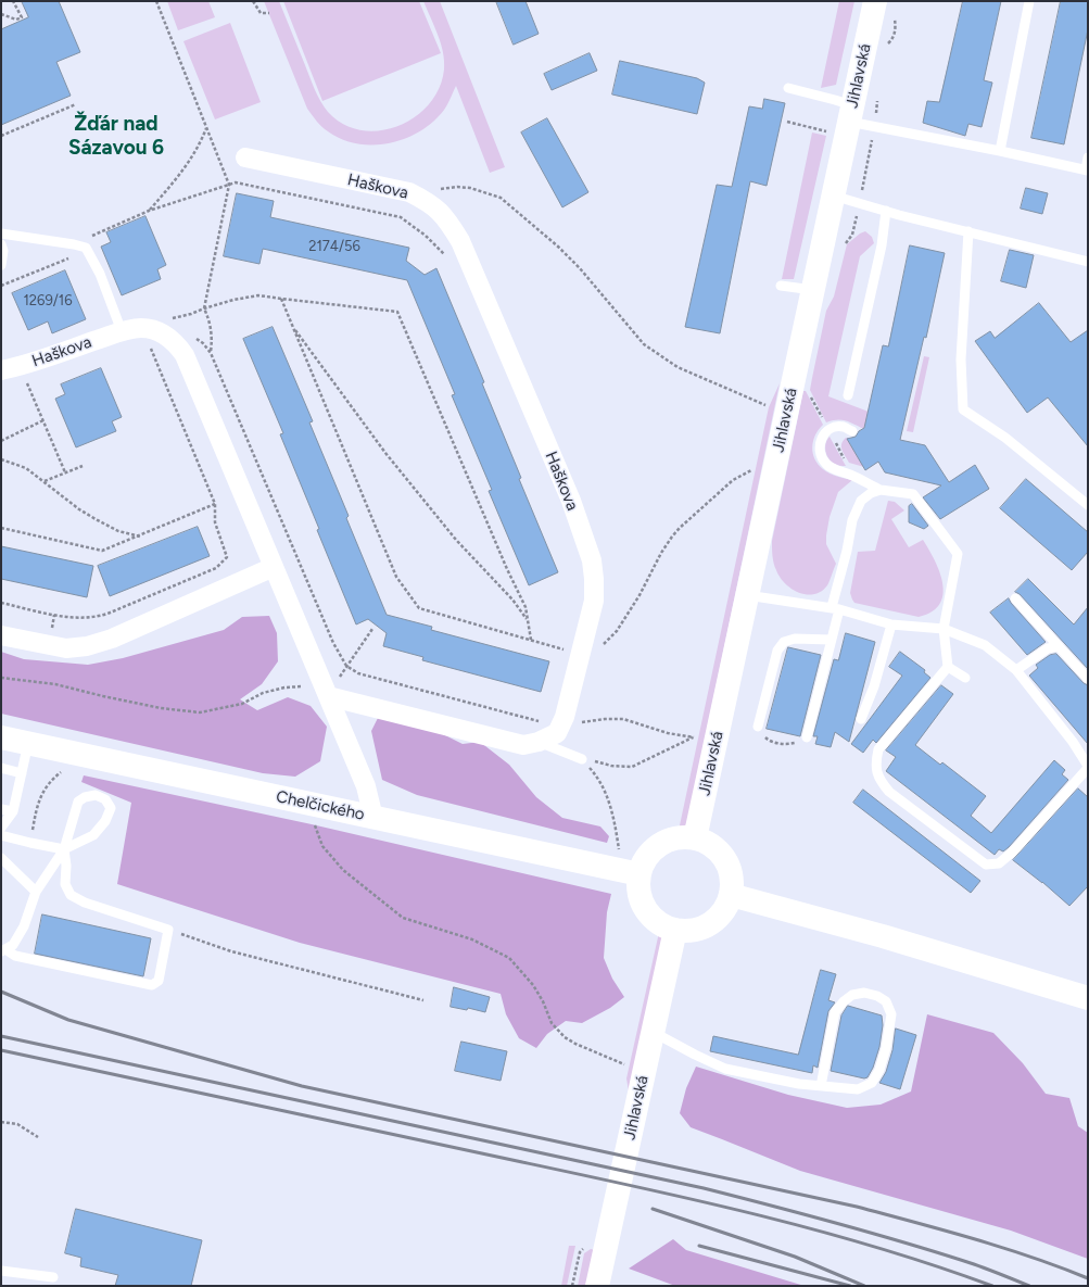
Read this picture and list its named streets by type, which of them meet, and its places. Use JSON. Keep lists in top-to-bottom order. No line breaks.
{"streets":{"main road":["Jihlavská","Chelčického"],"street":["Haškova"]},"crossings":[["Jihlavská","Chelčického"],["Haškova","Chelčického"]],"districts":["Žďár nad Sázavou 6"],"house_numbers":["2174/56","1269/16"]}
